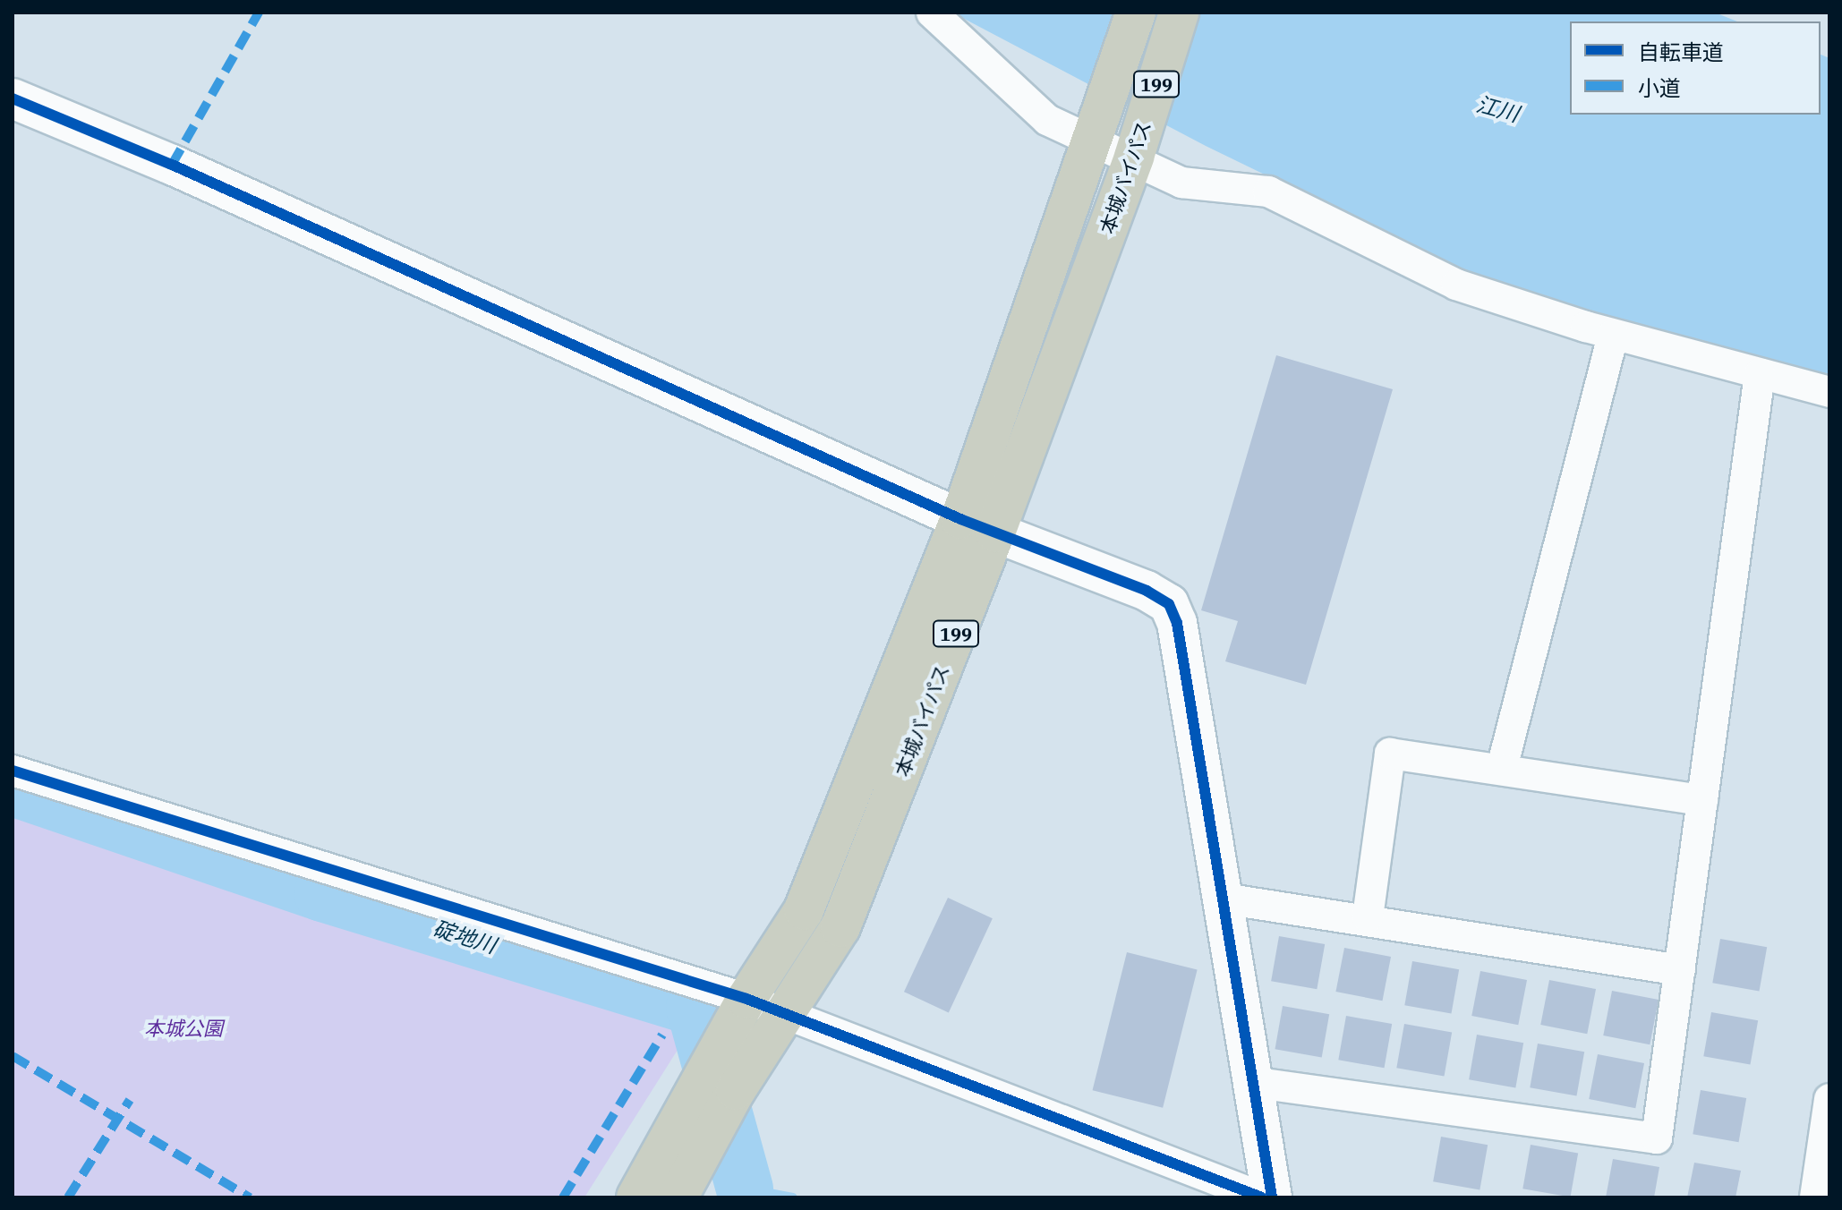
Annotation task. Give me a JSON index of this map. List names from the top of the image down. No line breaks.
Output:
{"streets":{"highway":["199","本城バイパス"]},"water":["江川","碇地川"],"parks":["本城公園"],"legend":["自転車道","小道"]}
